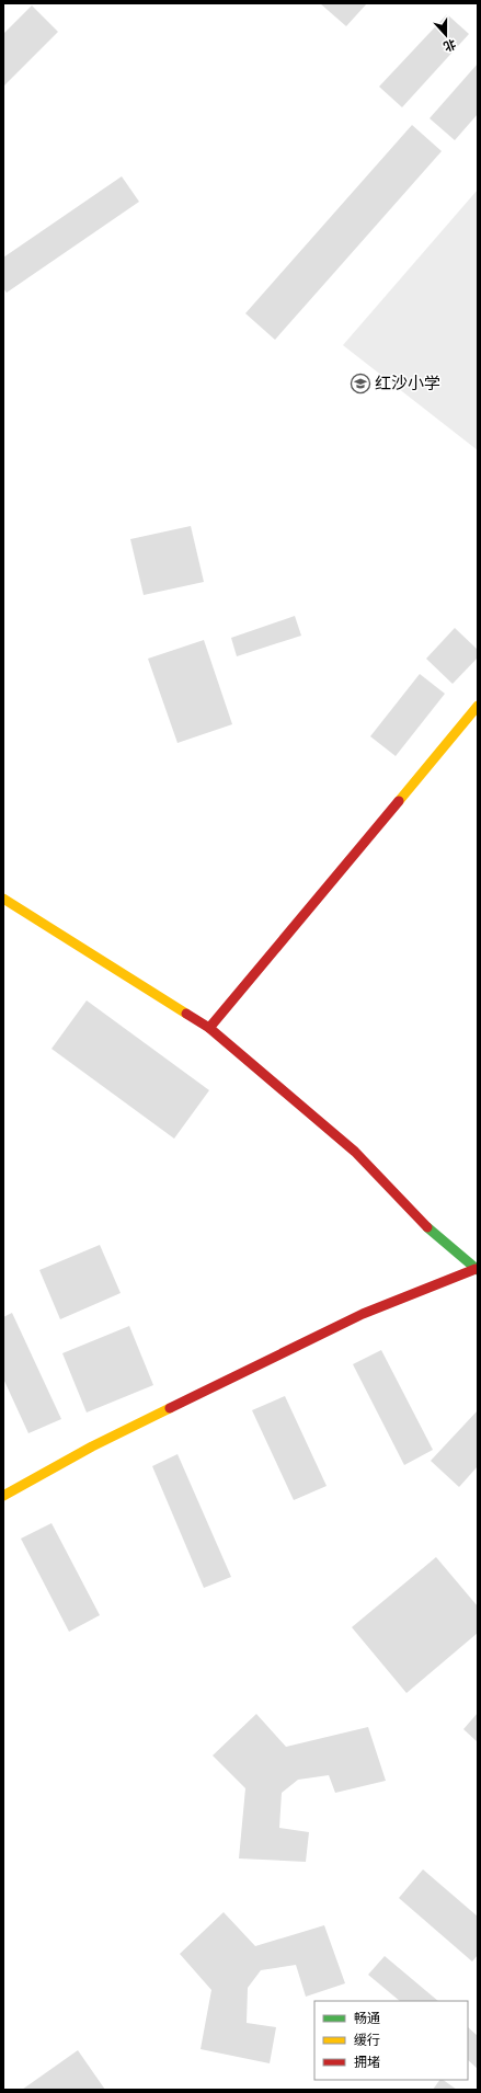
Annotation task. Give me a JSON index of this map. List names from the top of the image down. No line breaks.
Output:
{"places":{"school or university":["红沙小学"]},"legend":["畅通","缓行","拥堵"],"north":"bottom"}
